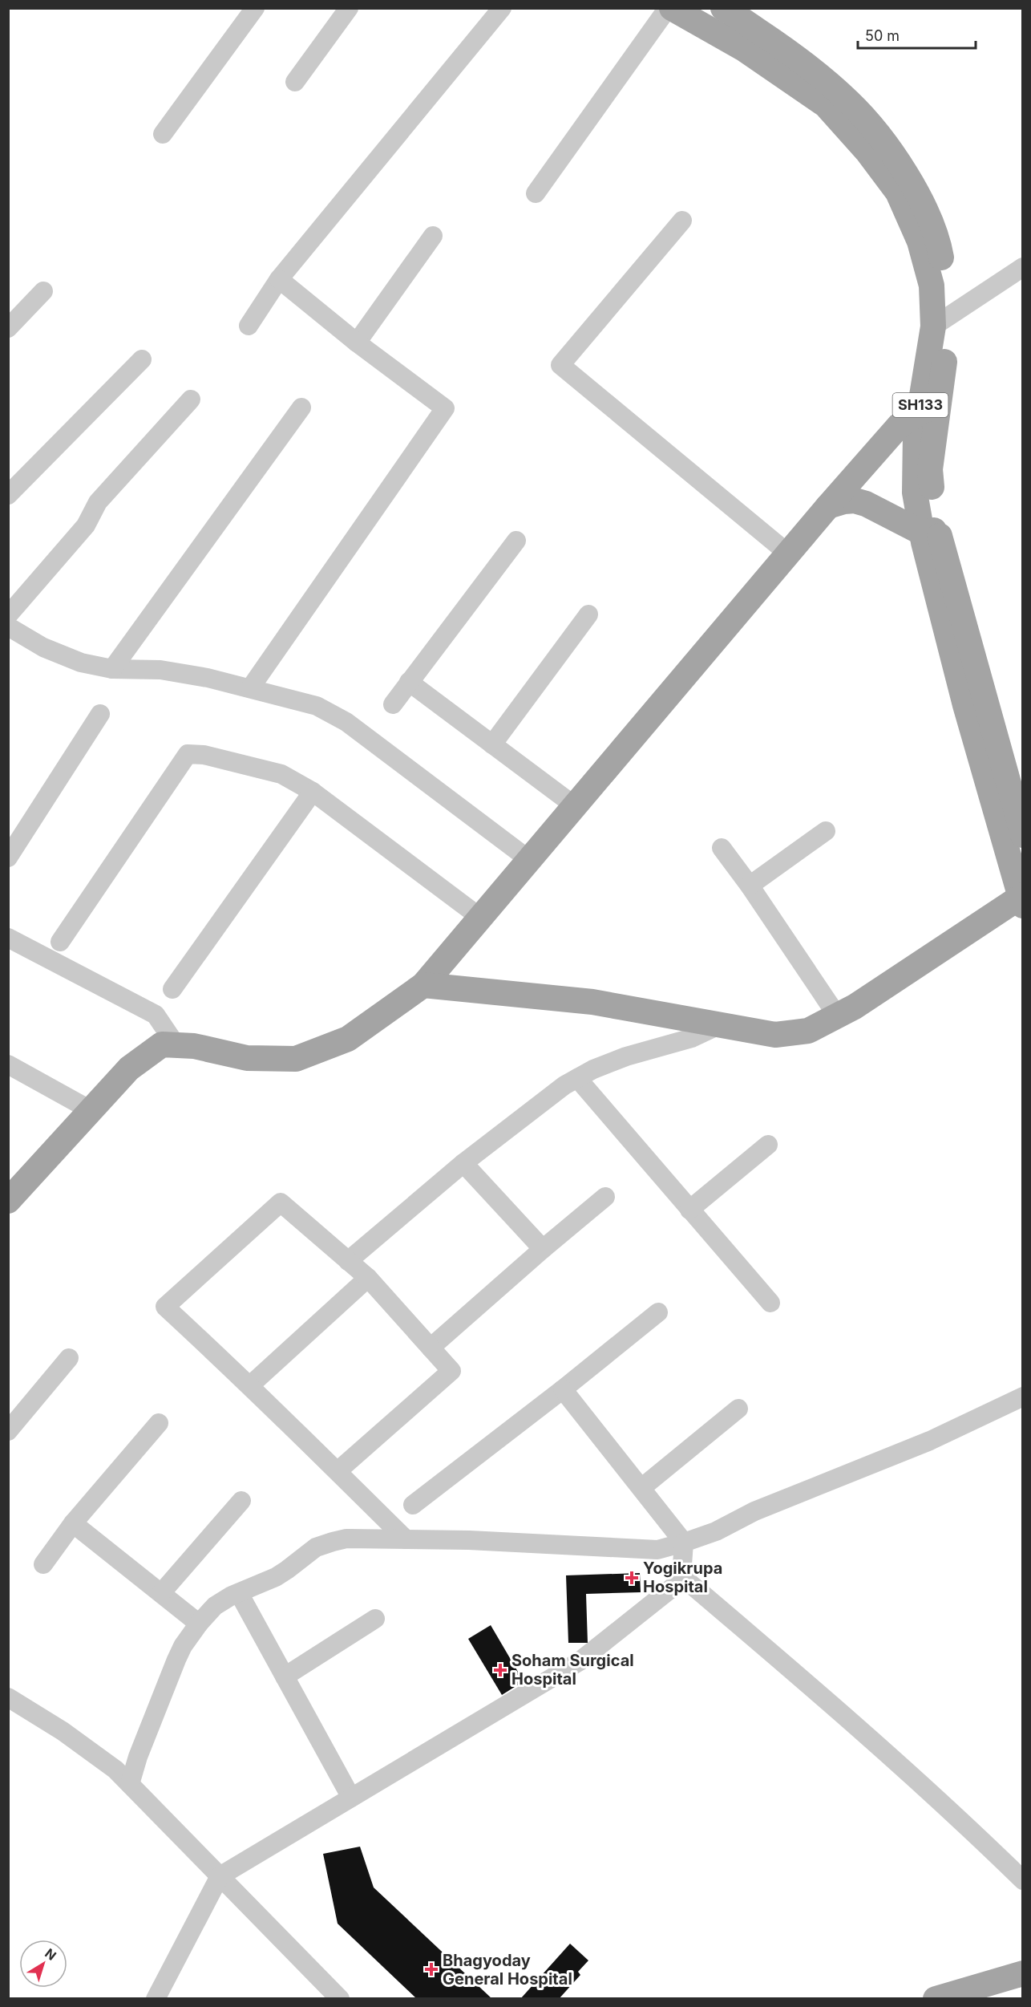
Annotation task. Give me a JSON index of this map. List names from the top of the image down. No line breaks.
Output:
{"streets":{"main road":["SH133"]},"places":{"health":["Yogikrupa Hospital","Soham Surgical Hospital","Bhagyoday General Hospital"]},"scale_bar":"50 m","north":"top right"}
